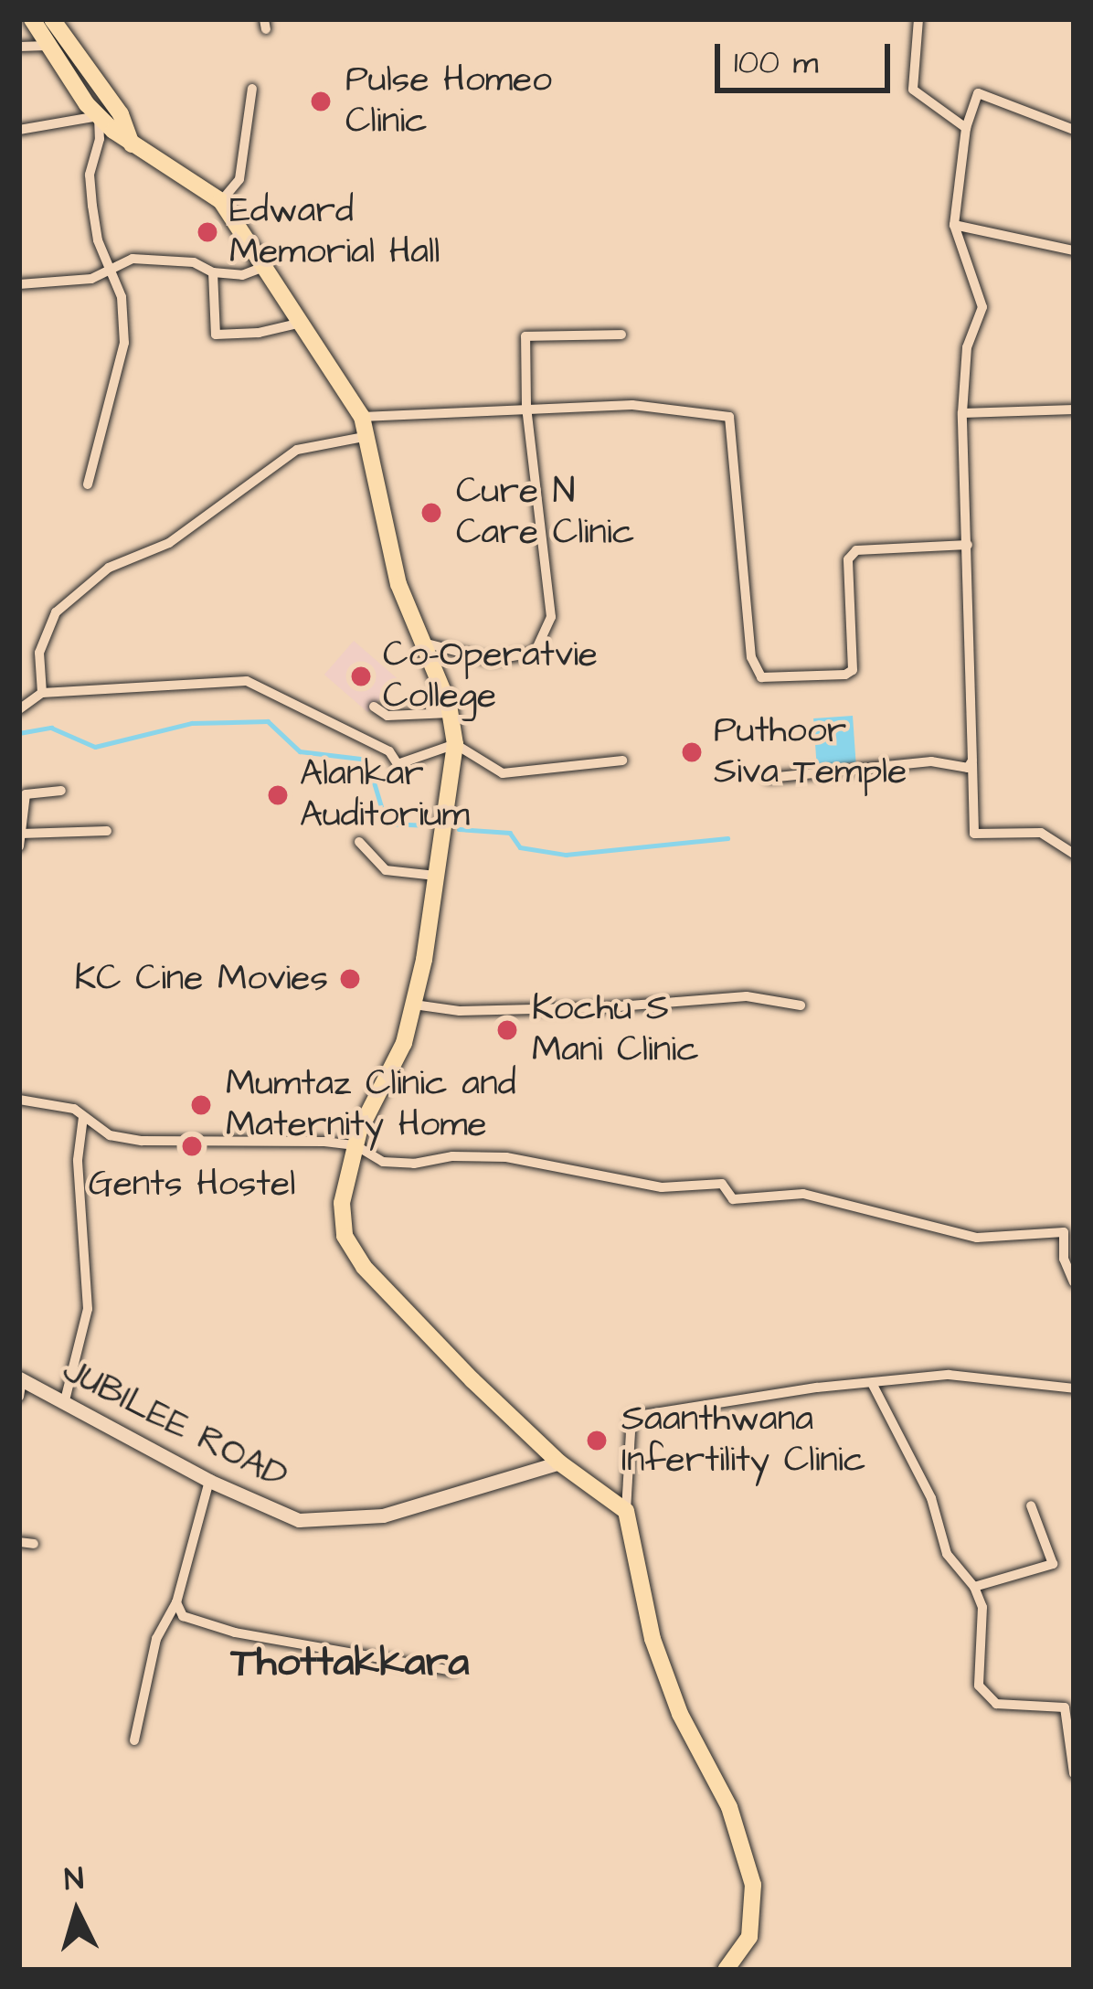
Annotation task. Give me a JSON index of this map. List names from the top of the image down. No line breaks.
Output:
{"streets":{"main road":["JUBILEE ROAD"]},"districts":["Thottakkara"],"places":["Pulse Homeo Clinic","Edward Memorial Hall","Cure N Care Clinic","Co-Operatvie College","Puthoor Siva Temple","Alankar Auditorium","KC Cine Movies","Kochu S Mani Clinic","Mumtaz Clinic and Maternity Home","Gents Hostel","Saanthwana Infertility Clinic"],"scale_bar":"100 m","north":"top"}
